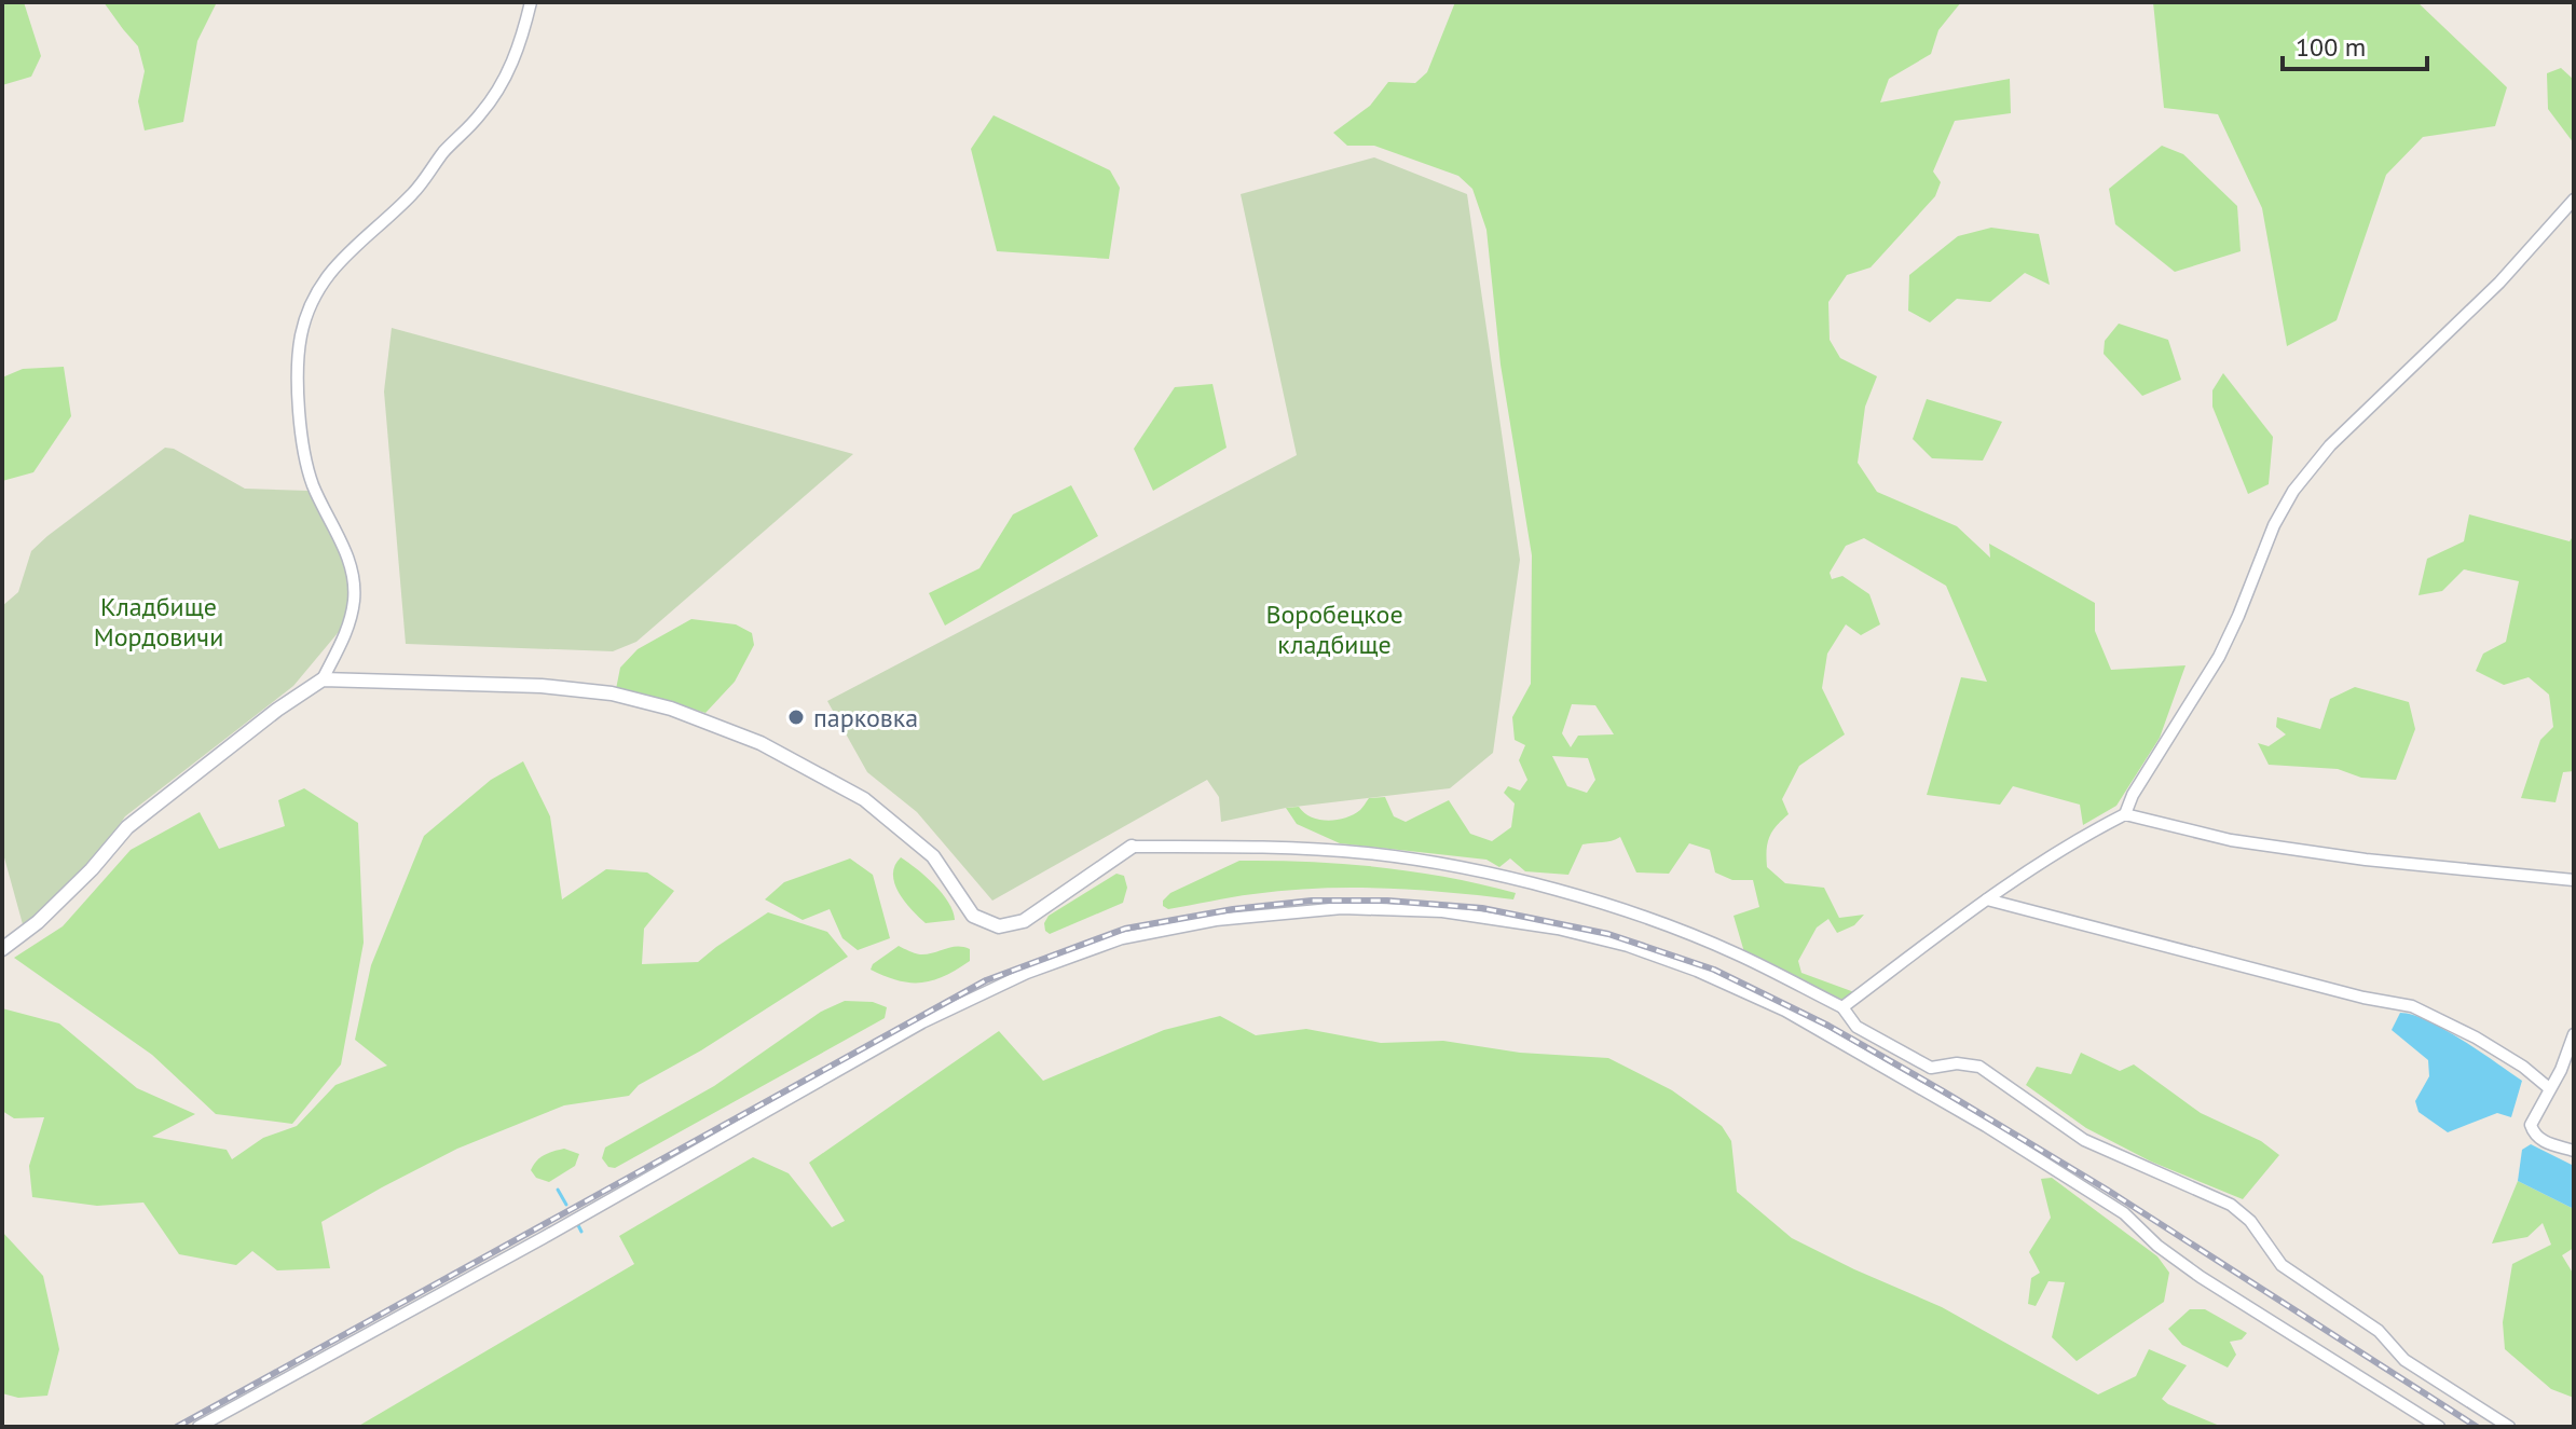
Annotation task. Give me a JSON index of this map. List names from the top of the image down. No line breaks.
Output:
{"parks":["Кладбище Мордовичи","Воробецкое кладбище"],"places":["парковка"],"scale_bar":"100 m"}
